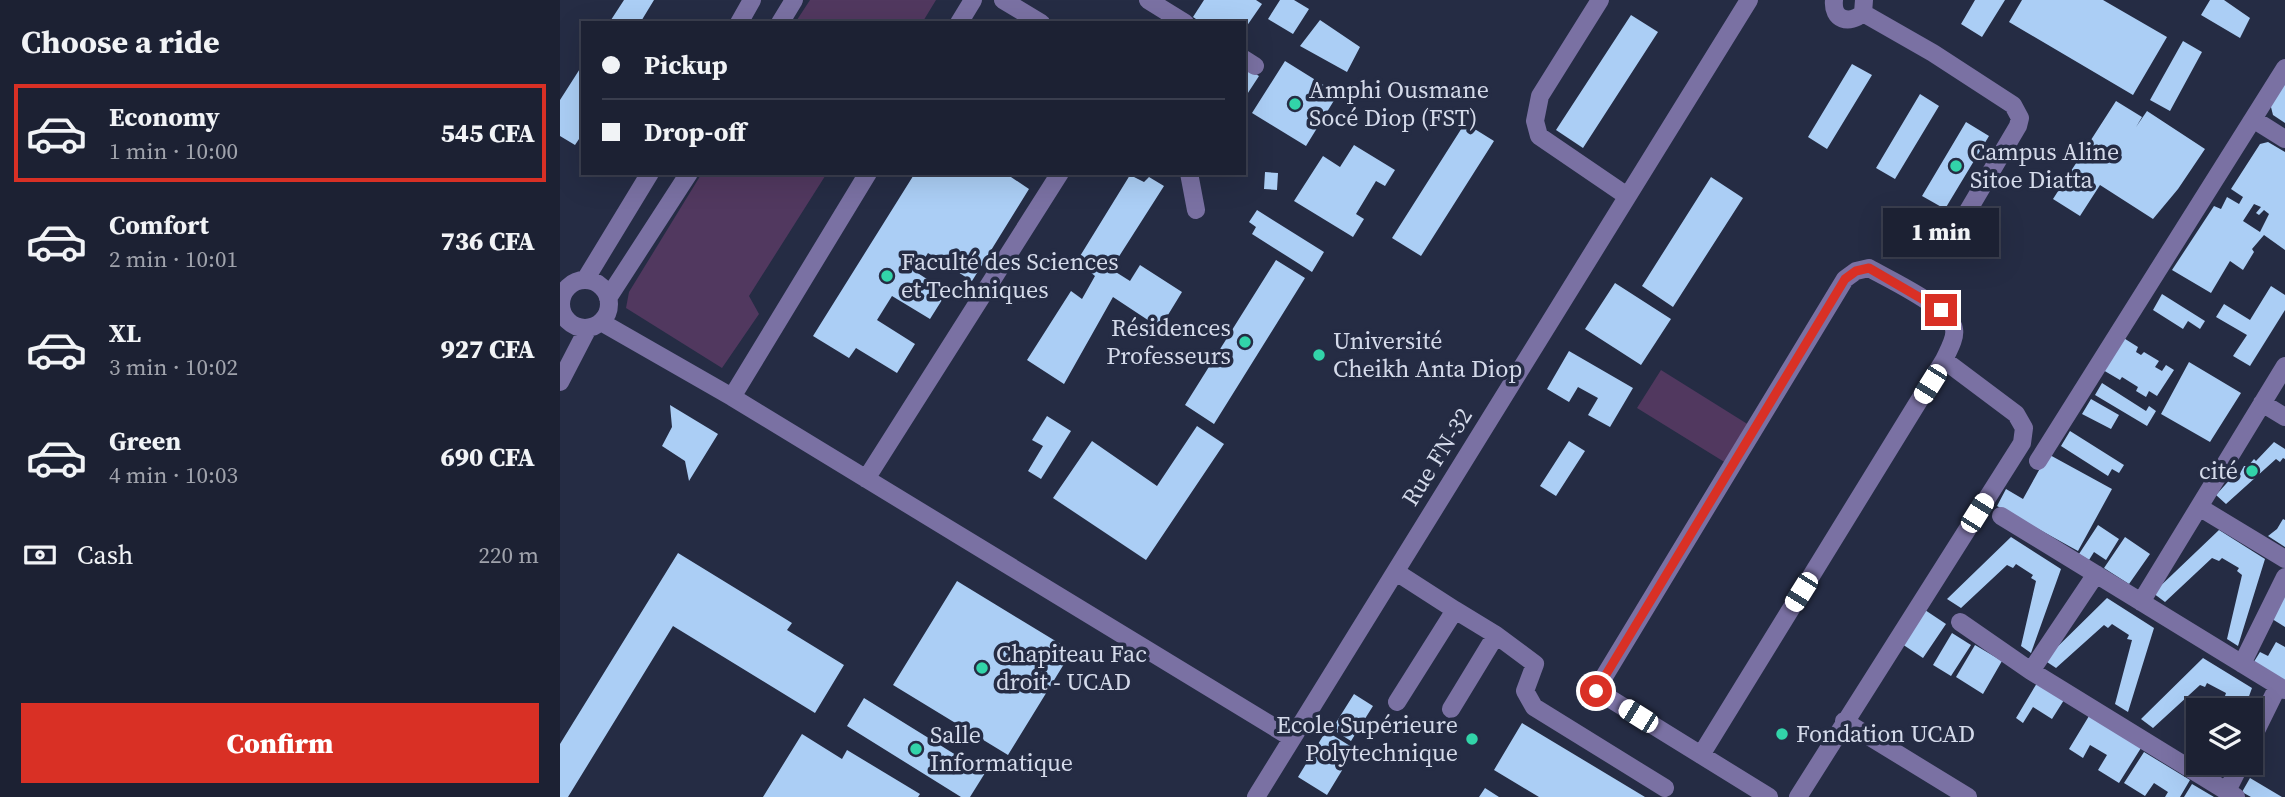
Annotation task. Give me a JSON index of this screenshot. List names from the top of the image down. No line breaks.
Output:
{"streets":{"street":["Rue FN-32"]},"places":["Amphi Ousmane Socé Diop (FST)","Campus Aline Sitoe Diatta","Faculté des Sciences et Techniques","Résidences Professeurs","Université Cheikh Anta Diop","cité","Chapiteau Fac droit - UCAD","Fondation UCAD","Ecole Supérieure Polytechnique","Salle Informatique"],"page":{"heading":"Choose a ride","banner":["Pickup","Drop-off"],"list":[{"name":"Economy","note":"1 min · 10:00","value":"545 CFA"},{"name":"Comfort","note":"2 min · 10:01","value":"736 CFA"},{"name":"XL","note":"3 min · 10:02","value":"927 CFA"},{"name":"Green","note":"4 min · 10:03","value":"690 CFA"}],"bubble":"1 min","pay":["Cash","220 m"],"buttons":"Confirm"}}
